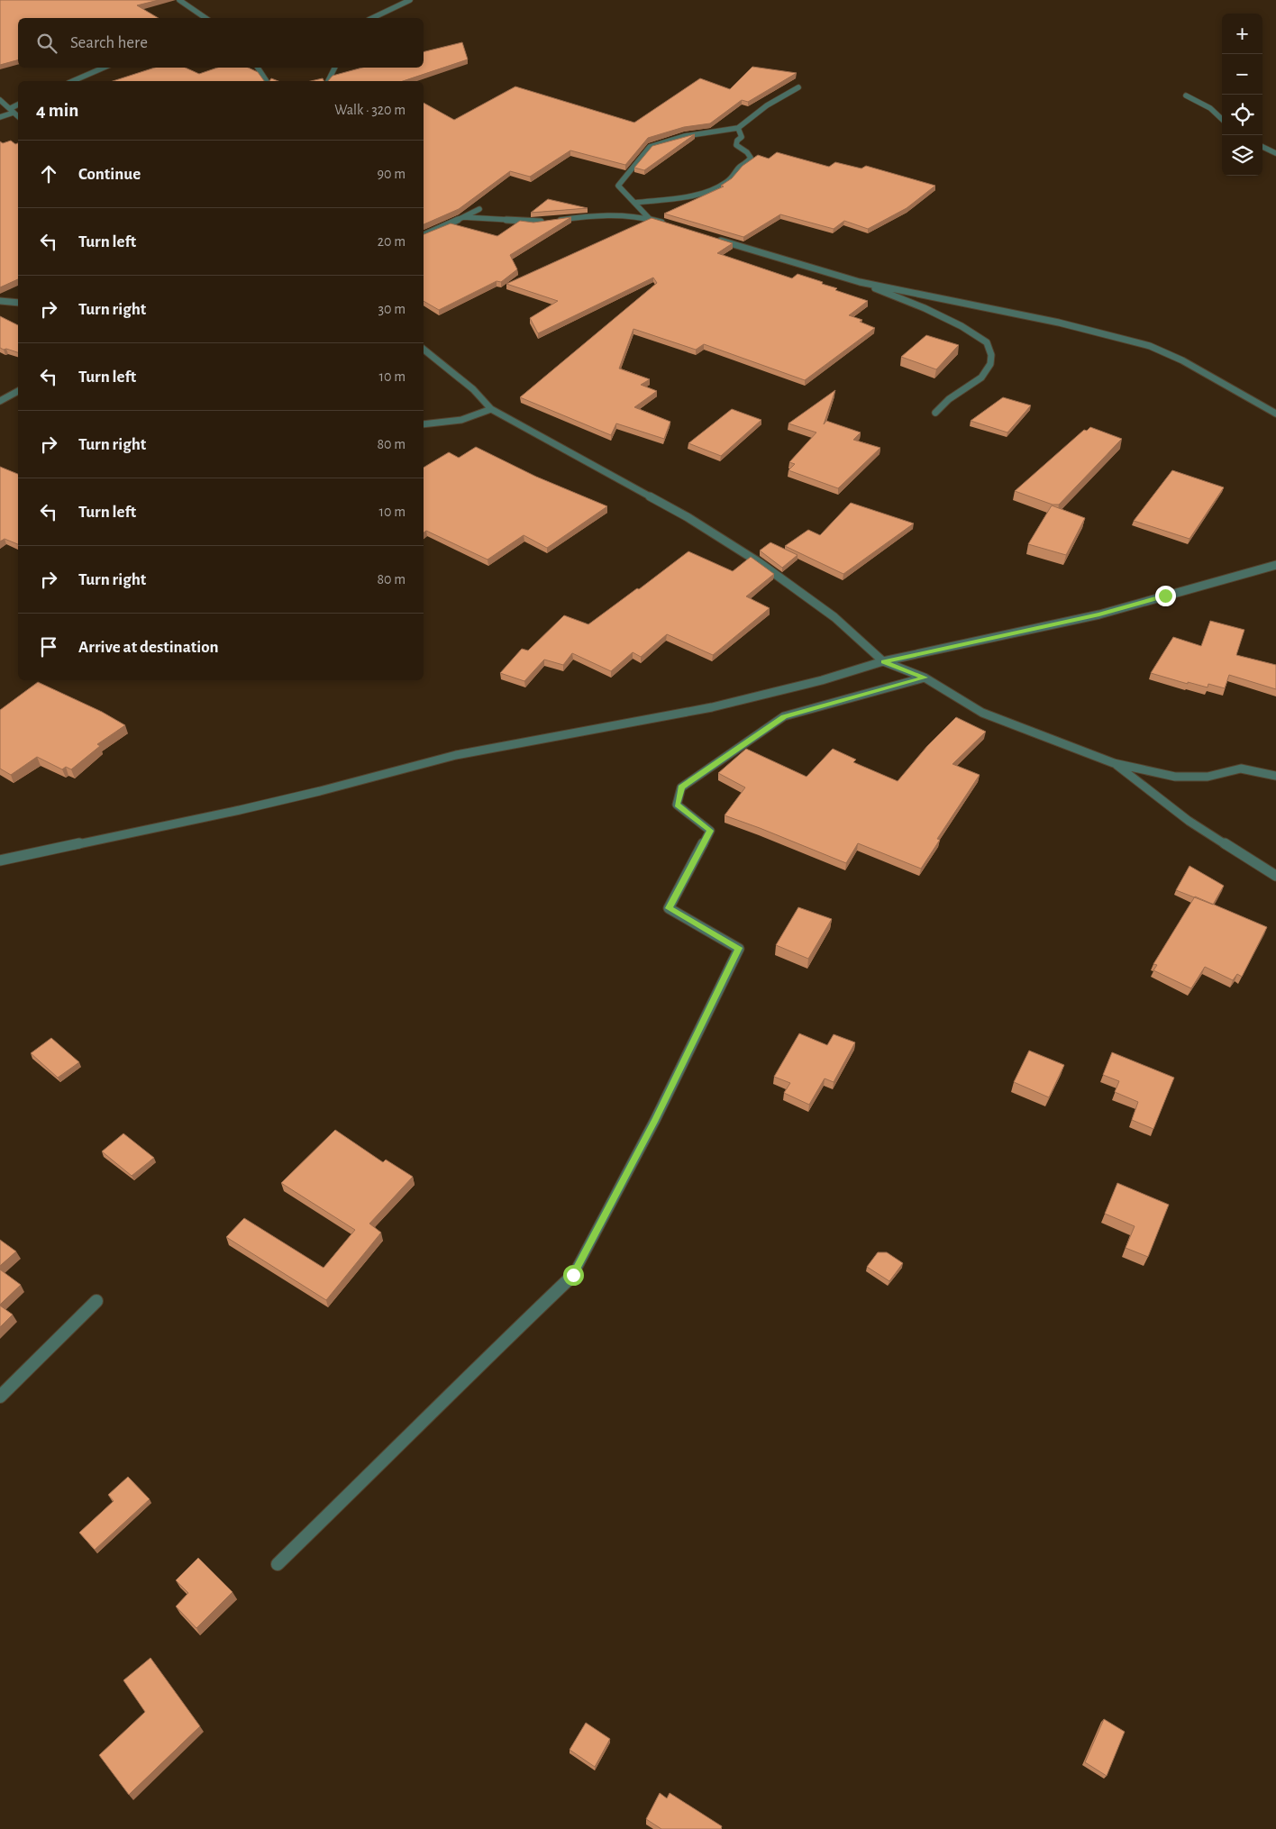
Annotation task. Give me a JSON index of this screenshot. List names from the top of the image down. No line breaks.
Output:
{"page":{"map_buttons":["+","−"],"search":"Search here","heading":["4 min","Walk · 320 m"],"list":[["Continue","90 m"],["Turn left","20 m"],["Turn right","30 m"],["Turn left","10 m"],["Turn right","80 m"],["Turn left","10 m"],["Turn right","80 m"],"Arrive at destination"]}}
